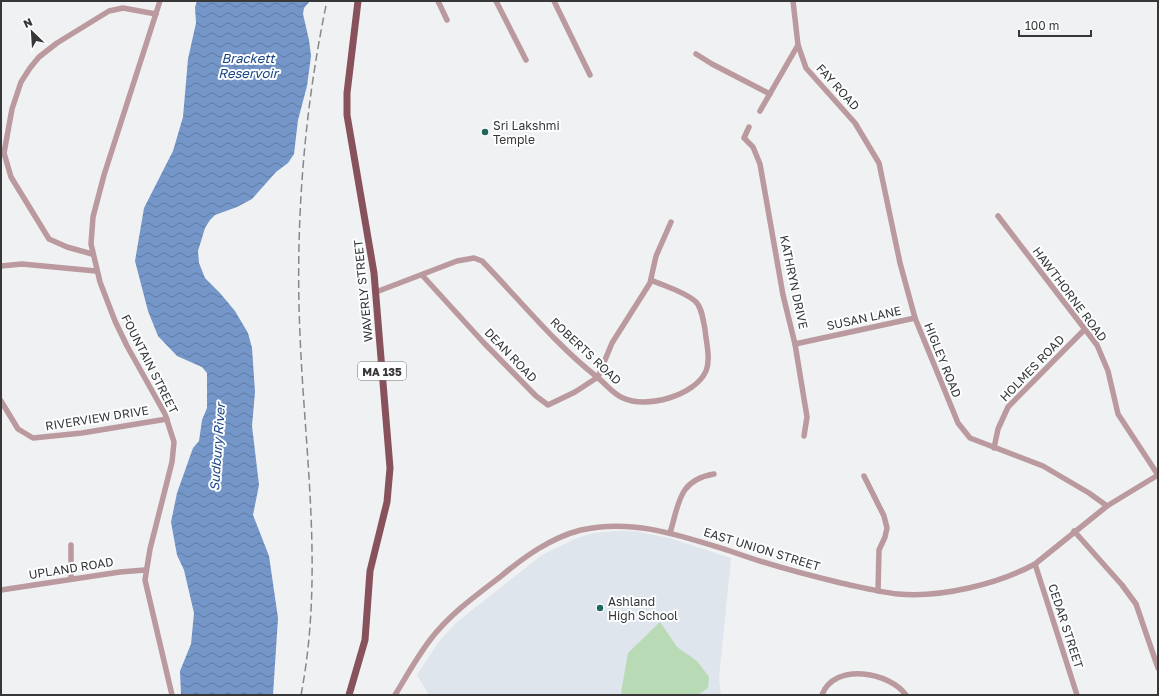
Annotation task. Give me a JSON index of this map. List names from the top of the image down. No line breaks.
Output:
{"streets":{"main road":["WAVERLY STREET","MA 135"],"street":["FAY ROAD","KATHRYN DRIVE","HAWTHORNE ROAD","SUSAN LANE","ROBERTS ROAD","DEAN ROAD","HIGLEY ROAD","FOUNTAIN STREET","HOLMES ROAD","RIVERVIEW DRIVE","EAST UNION STREET","UPLAND ROAD","CEDAR STREET"]},"crossings":[["FAY ROAD","HIGLEY ROAD"],["KATHRYN DRIVE","SUSAN LANE"],["WAVERLY STREET","ROBERTS ROAD"],["HAWTHORNE ROAD","HOLMES ROAD"],["HAWTHORNE ROAD","EAST UNION STREET"],["SUSAN LANE","HIGLEY ROAD"],["ROBERTS ROAD","DEAN ROAD"],["HIGLEY ROAD","HOLMES ROAD"],["HIGLEY ROAD","EAST UNION STREET"],["FOUNTAIN STREET","RIVERVIEW DRIVE"],["FOUNTAIN STREET","UPLAND ROAD"],["EAST UNION STREET","CEDAR STREET"]],"water":["Brackett Reservoir","Sudbury River"],"places":["Sri Lakshmi Temple","Ashland High School"],"scale_bar":"100 m","north":"top left"}
